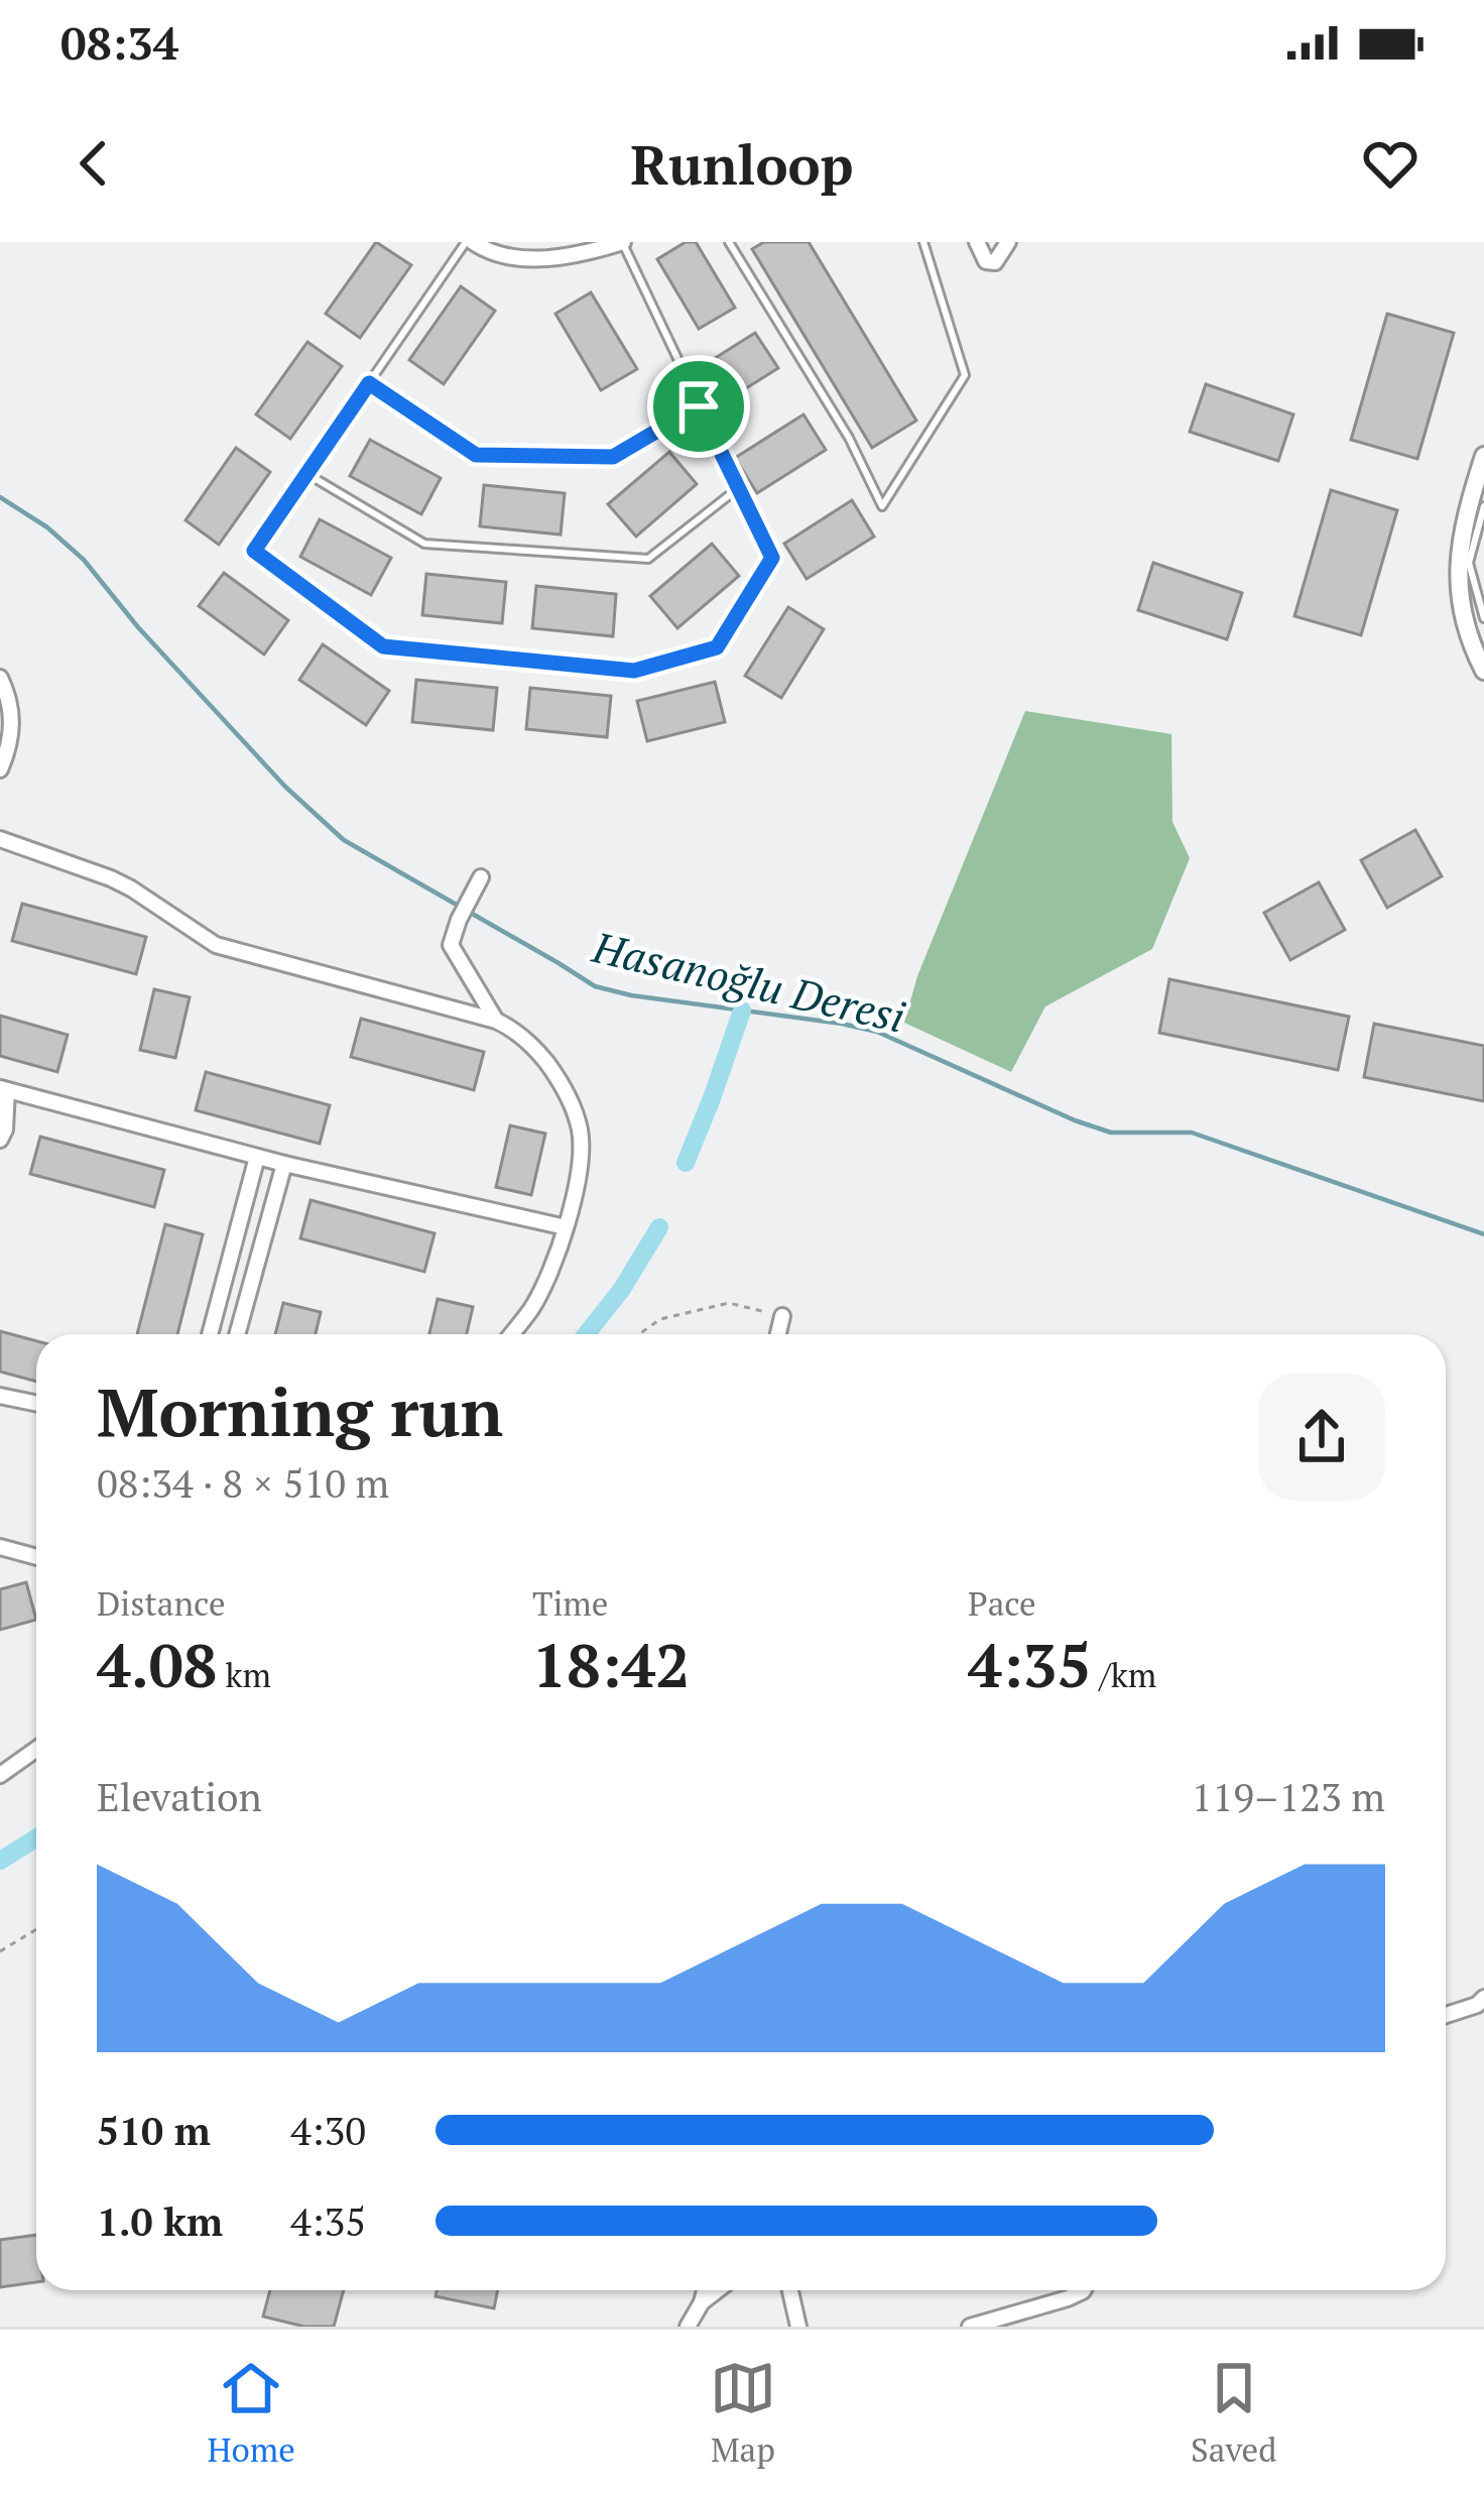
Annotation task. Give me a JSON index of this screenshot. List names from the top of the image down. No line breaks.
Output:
{"water":["Hasanoğlu Deresi"],"page":{"status":"08:34","header":"Runloop","heading":["Morning run","08:34 · 8 × 510 m"],"stats":[["Distance","4.08 km"],["Time","18:42"],["Pace","4:35 /km"]],"chart":["Elevation","119–123 m"],"list":[{"name":"510 m","note":"4:30"},{"name":"1.0 km","note":"4:35"}],"tabs":["Home","Map","Saved"]}}
